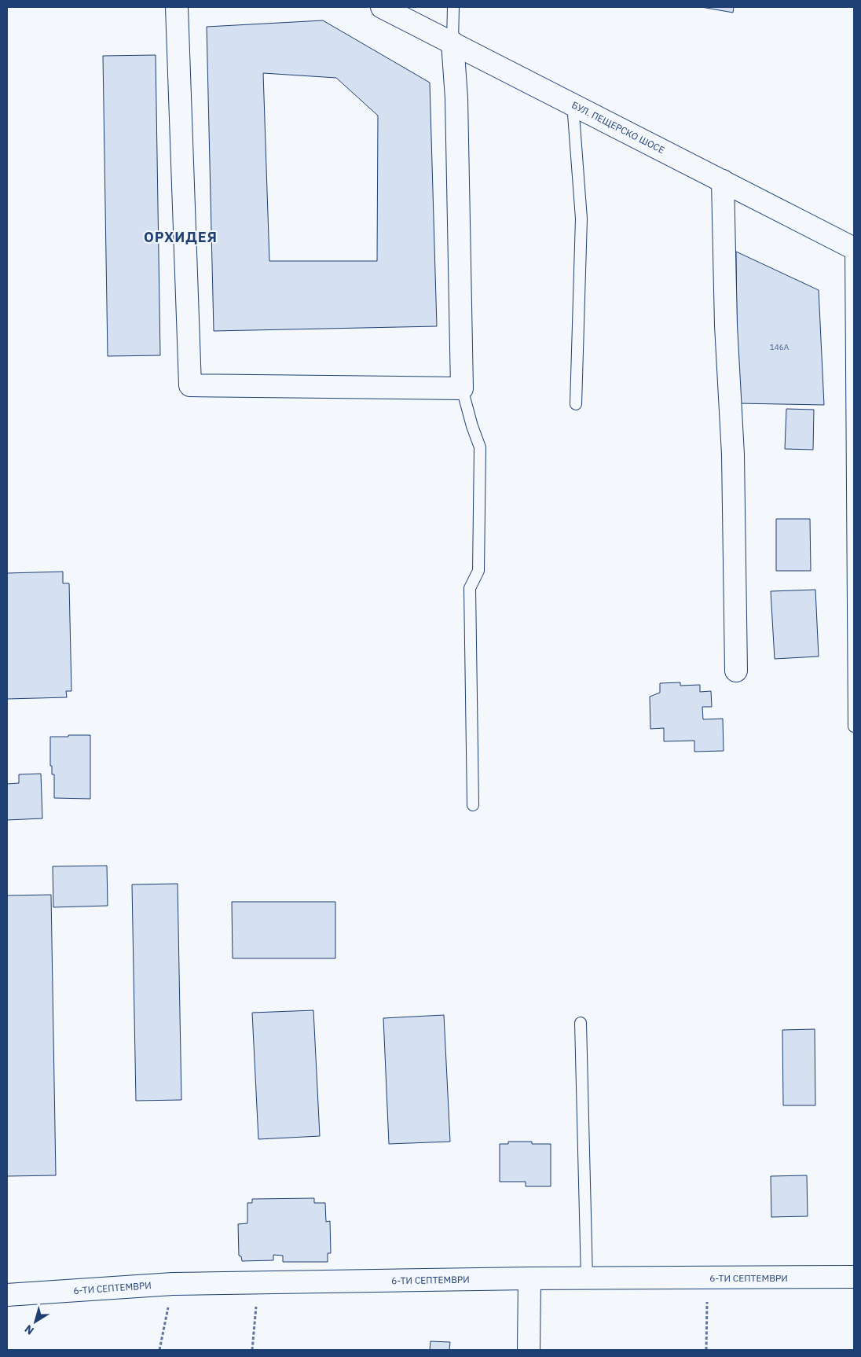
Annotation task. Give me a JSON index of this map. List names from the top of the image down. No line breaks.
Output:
{"streets":{"street":["БУЛ. ПЕЩЕРСКО ШОСЕ","6-ТИ СЕПТЕМВРИ"]},"districts":["ОРХИДЕЯ"],"house_numbers":["146A"],"north":"bottom left"}
